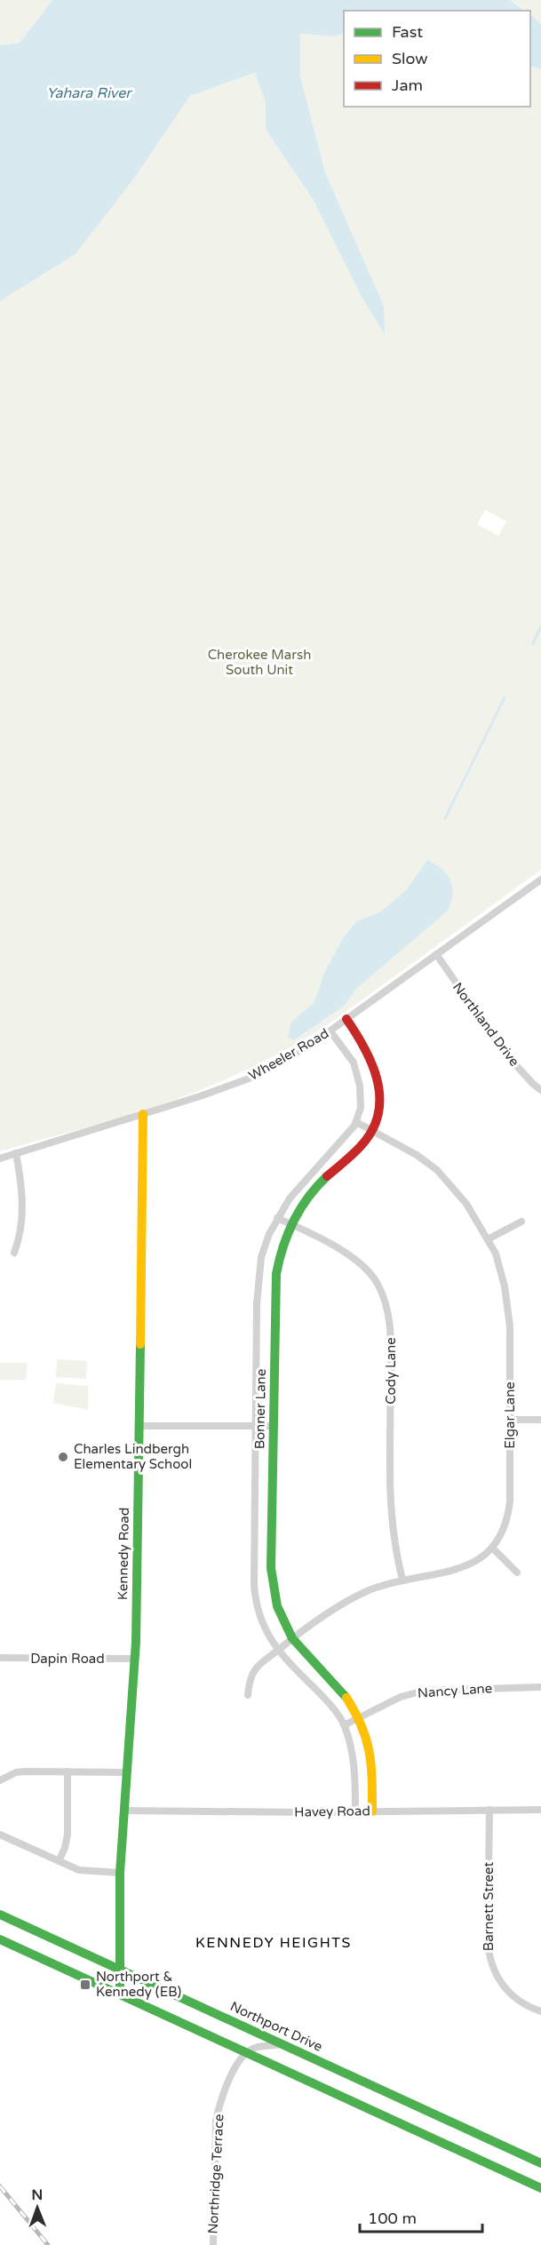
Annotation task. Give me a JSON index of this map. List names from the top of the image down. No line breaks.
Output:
{"streets":{"street":["Northland Drive","Wheeler Road","Cody Lane","Bonner Lane","Elgar Lane","Kennedy Road","Dapin Road","Nancy Lane","Havey Road","Barnett Street","Northport Drive","Northridge Terrace"]},"crossings":[["Northland Drive","Wheeler Road"],["Wheeler Road","Bonner Lane"],["Wheeler Road","Kennedy Road"],["Cody Lane","Bonner Lane"],["Cody Lane","Elgar Lane"],["Bonner Lane","Elgar Lane"],["Bonner Lane","Nancy Lane"],["Bonner Lane","Havey Road"],["Kennedy Road","Dapin Road"],["Kennedy Road","Havey Road"],["Kennedy Road","Northport Drive"],["Havey Road","Barnett Street"]],"districts":["KENNEDY HEIGHTS"],"water":["Yahara River"],"parks":["Cherokee Marsh South Unit"],"places":{"other":["Charles Lindbergh Elementary School"],"transit":["Northport & Kennedy (EB)"]},"legend":["Fast","Slow","Jam"],"scale_bar":"100 m","north":"top"}
